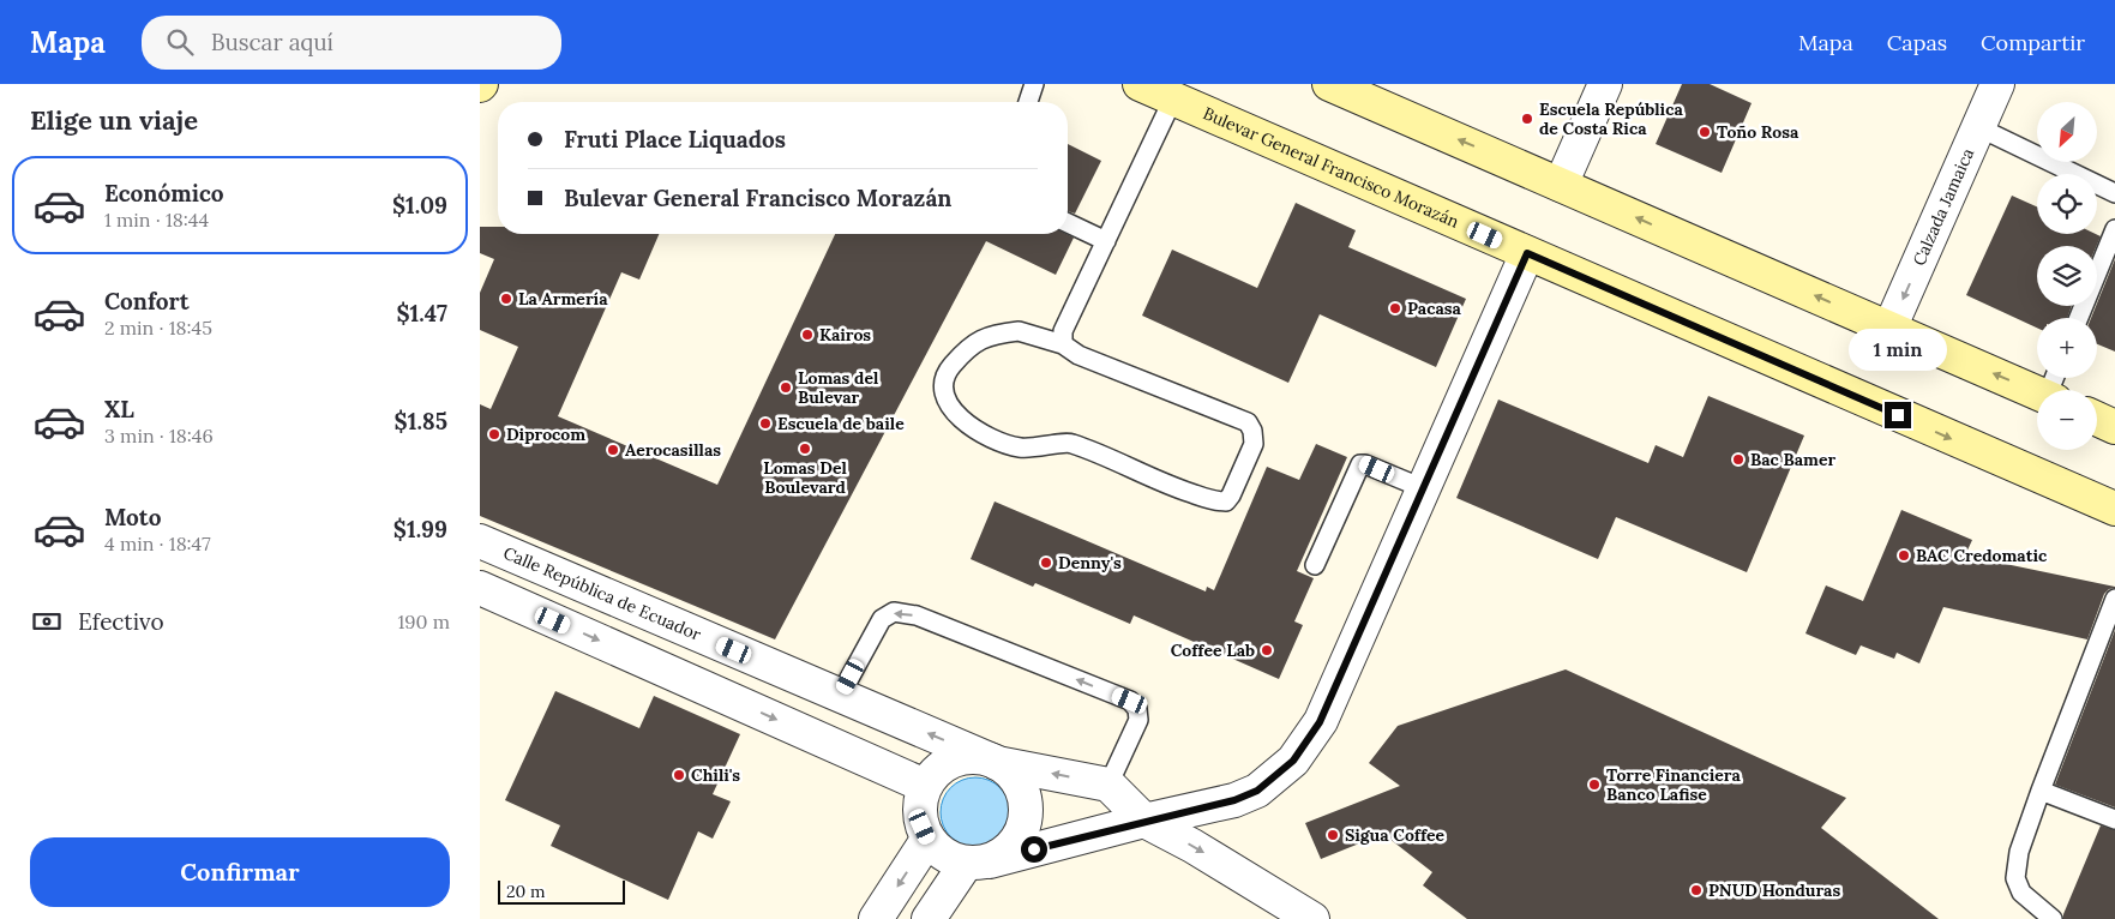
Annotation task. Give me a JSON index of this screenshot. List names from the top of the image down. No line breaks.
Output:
{"streets":{"main road":["Bulevar General Francisco Morazán"],"street":["Calzada Jamaica","Calle República de Ecuador"]},"one_way":["Calzada Jamaica"],"places":["Escuela República de Costa Rica","Toño Rosa","La Armería","Pacasa","Kairos","Lomas del Bulevar","Escuela de baile","Diprocom","Lomas Del Boulevard","Aerocasillas","Bac Bamer","BAC Credomatic","Denny's","Coffee Lab","Chili's","Torre Financiera Banco Lafise","Sigua Coffee","PNUD Honduras"],"scale_bar":"20 m","north":"bottom left","page":{"header":"Mapa","search":"Buscar aquí","nav":["Mapa","Capas","Compartir"],"heading":"Elige un viaje","map_buttons":["+","−"],"banner":["Fruti Place Liquados","Bulevar General Francisco Morazán"],"list":[{"name":"Económico","note":"1 min · 18:44","value":"$1.09"},{"name":"Confort","note":"2 min · 18:45","value":"$1.47"},{"name":"XL","note":"3 min · 18:46","value":"$1.85"},{"name":"Moto","note":"4 min · 18:47","value":"$1.99"}],"bubble":"1 min","pay":["Efectivo","190 m"],"buttons":"Confirmar","scale":"20 m"}}
